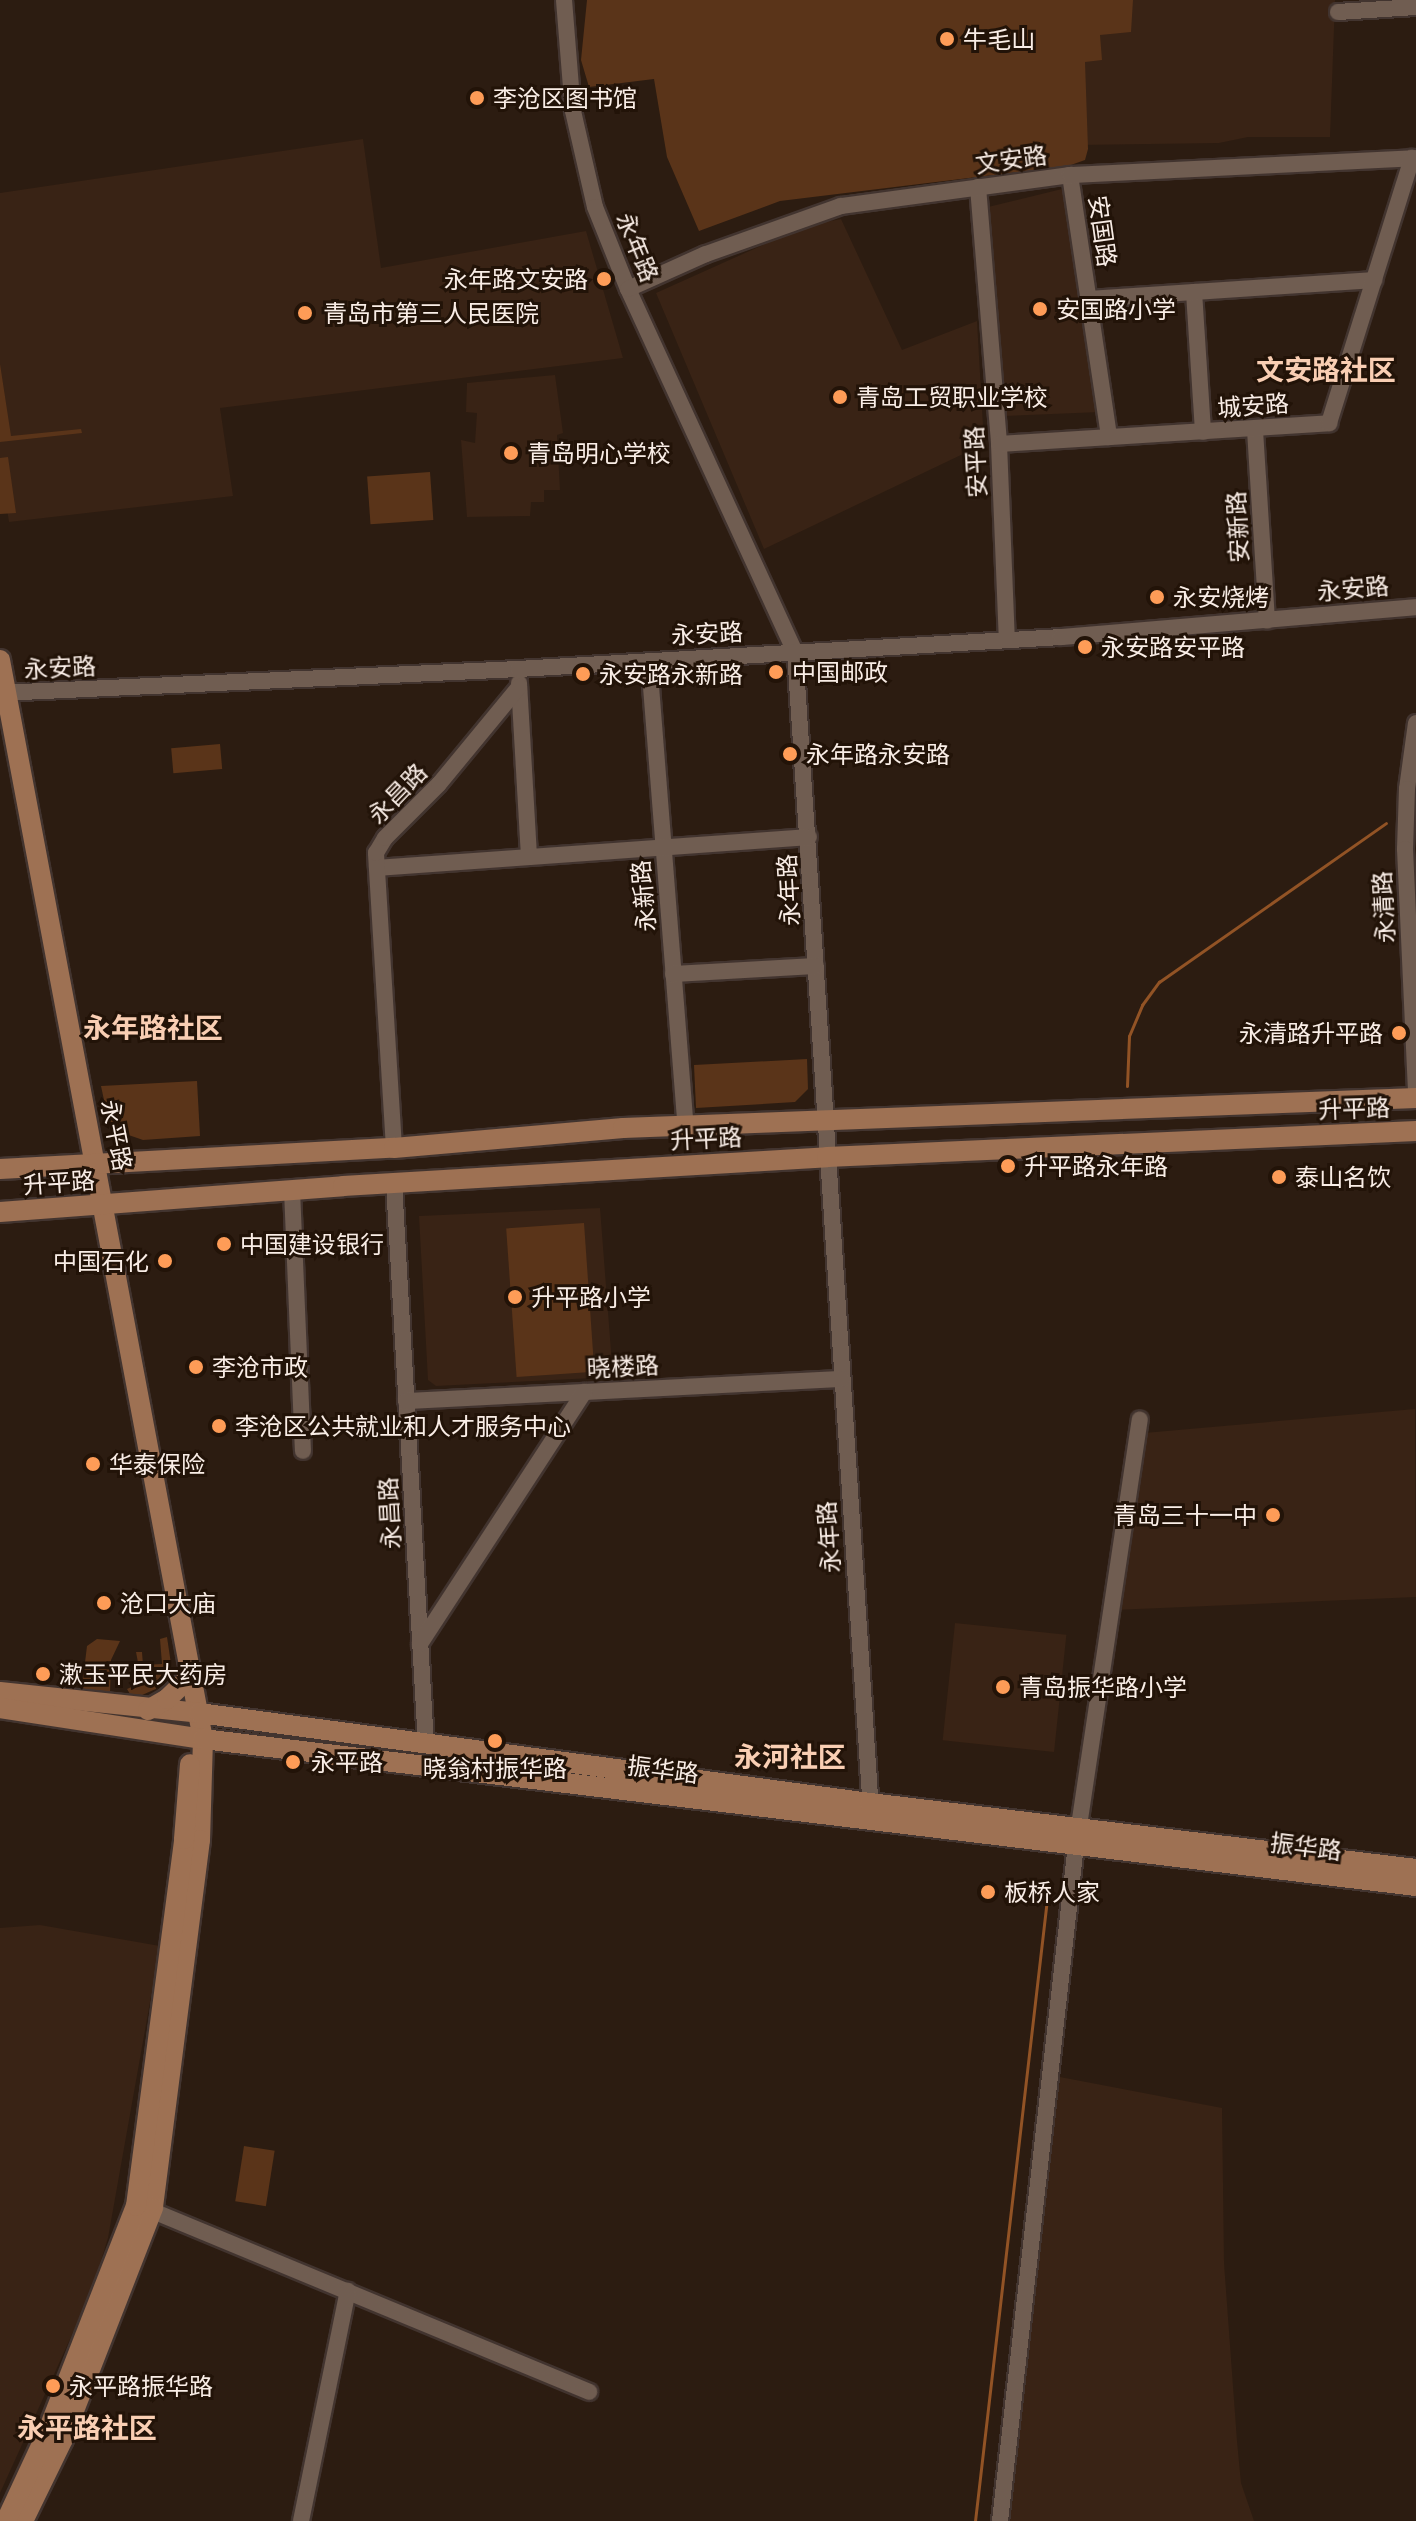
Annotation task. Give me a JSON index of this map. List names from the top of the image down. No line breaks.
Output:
{"streets":{"main road":["升平路","永平路","振华路"],"street":["文安路","安国路","永年路","城安路","安平路","安新路","永安路","永昌路","永新路","永清路","晓楼路"]},"crossings":[["文安路","安国路"],["文安路","永年路"],["文安路","城安路"],["文安路","安平路"],["安国路","城安路"],["永年路","永安路"],["永年路","升平路"],["永年路","晓楼路"],["永年路","振华路"],["城安路","安平路"],["城安路","安新路"],["安平路","永安路"],["安新路","永安路"],["永安路","永新路"],["永安路","永平路"],["永昌路","升平路"],["永昌路","晓楼路"],["永昌路","振华路"],["永新路","升平路"],["升平路","永平路"],["永平路","振华路"]],"districts":["文安路社区","永年路社区","永河社区","永平路社区"],"places":["牛毛山","李沧区图书馆","永年路文安路","安国路小学","青岛市第三人民医院","青岛工贸职业学校","青岛明心学校","永安烧烤","永安路安平路","中国邮政","永安路永新路","永年路永安路","永清路升平路","升平路永年路","泰山名饮","中国建设银行","中国石化","升平路小学","李沧市政","李沧区公共就业和人才服务中心","华泰保险","青岛三十一中","沧口大庙","漱玉平民大药房","青岛振华路小学","晓翁村振华路","永平路","板桥人家","永平路振华路"]}
